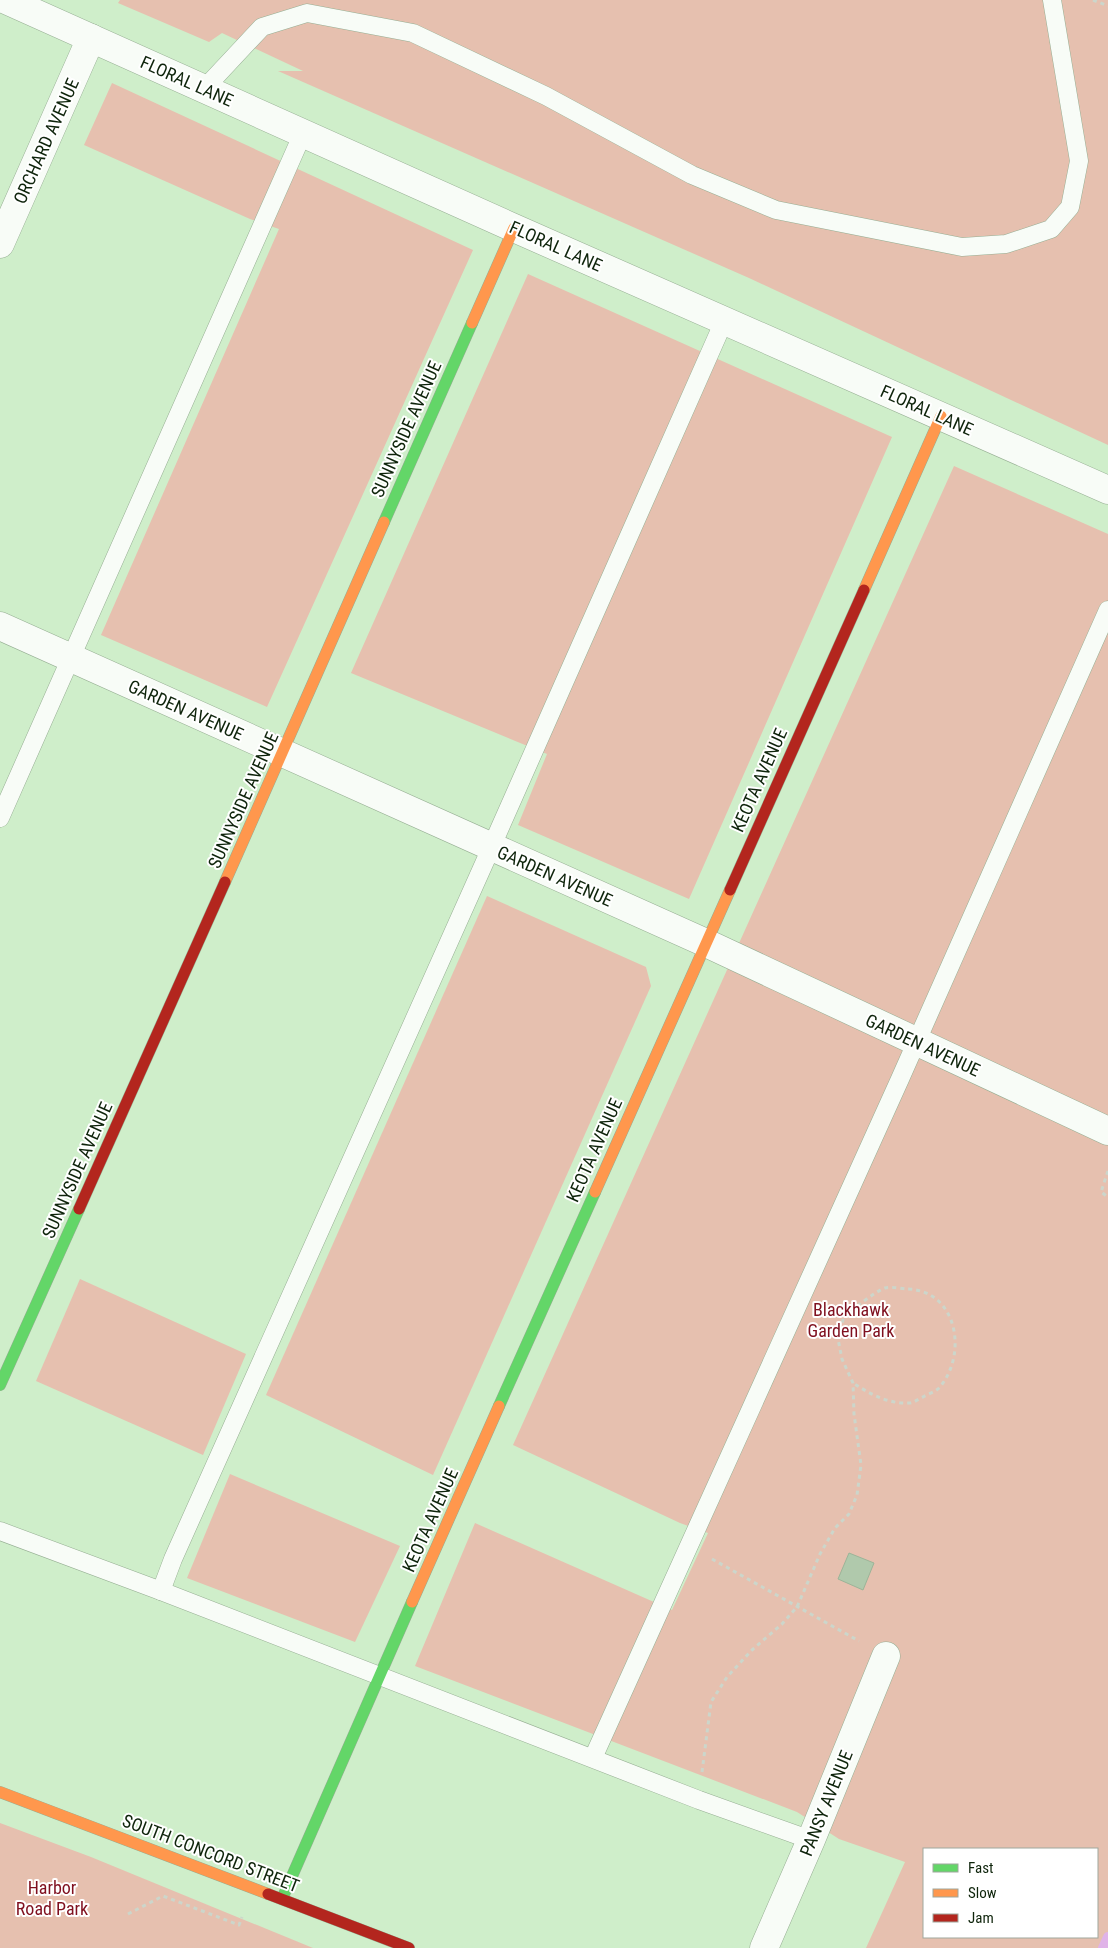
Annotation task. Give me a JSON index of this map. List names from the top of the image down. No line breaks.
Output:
{"streets":{"street":["FLORAL LANE","ORCHARD AVENUE","SUNNYSIDE AVENUE","GARDEN AVENUE","KEOTA AVENUE","PANSY AVENUE","SOUTH CONCORD STREET"]},"crossings":[["FLORAL LANE","ORCHARD AVENUE"],["FLORAL LANE","SUNNYSIDE AVENUE"],["FLORAL LANE","KEOTA AVENUE"],["SUNNYSIDE AVENUE","GARDEN AVENUE"],["GARDEN AVENUE","KEOTA AVENUE"],["KEOTA AVENUE","SOUTH CONCORD STREET"]],"parks":["Blackhawk Garden Park","Harbor Road Park"],"legend":["Fast","Slow","Jam"]}
